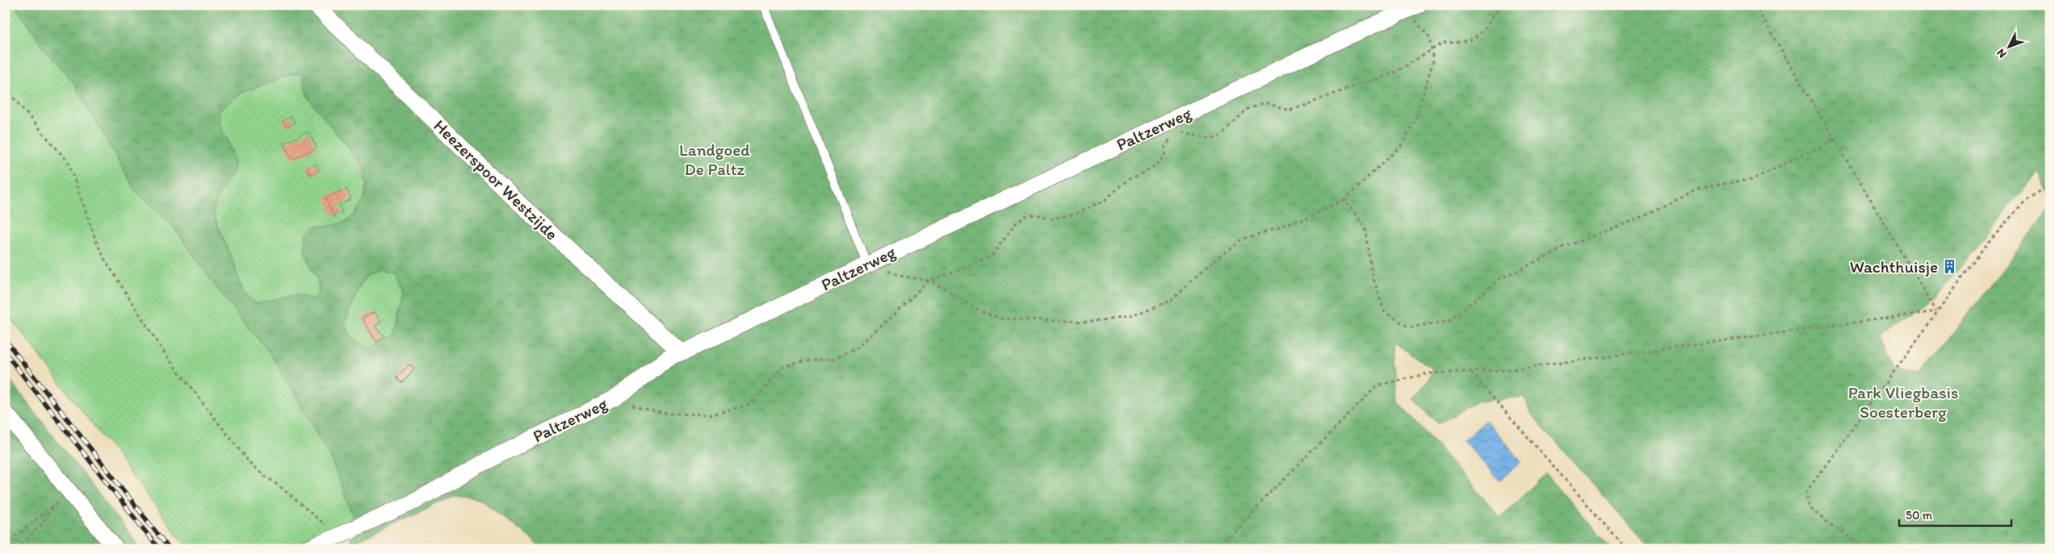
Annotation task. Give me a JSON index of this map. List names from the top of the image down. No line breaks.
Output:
{"streets":{"street":["Paltzerweg","Heezerspoor Westzijde"]},"crossings":[["Paltzerweg","Heezerspoor Westzijde"]],"parks":["Landgoed De Paltz","Park Vliegbasis Soesterberg"],"places":{"building":["Wachthuisje"]},"scale_bar":"50 m","north":"bottom left"}
